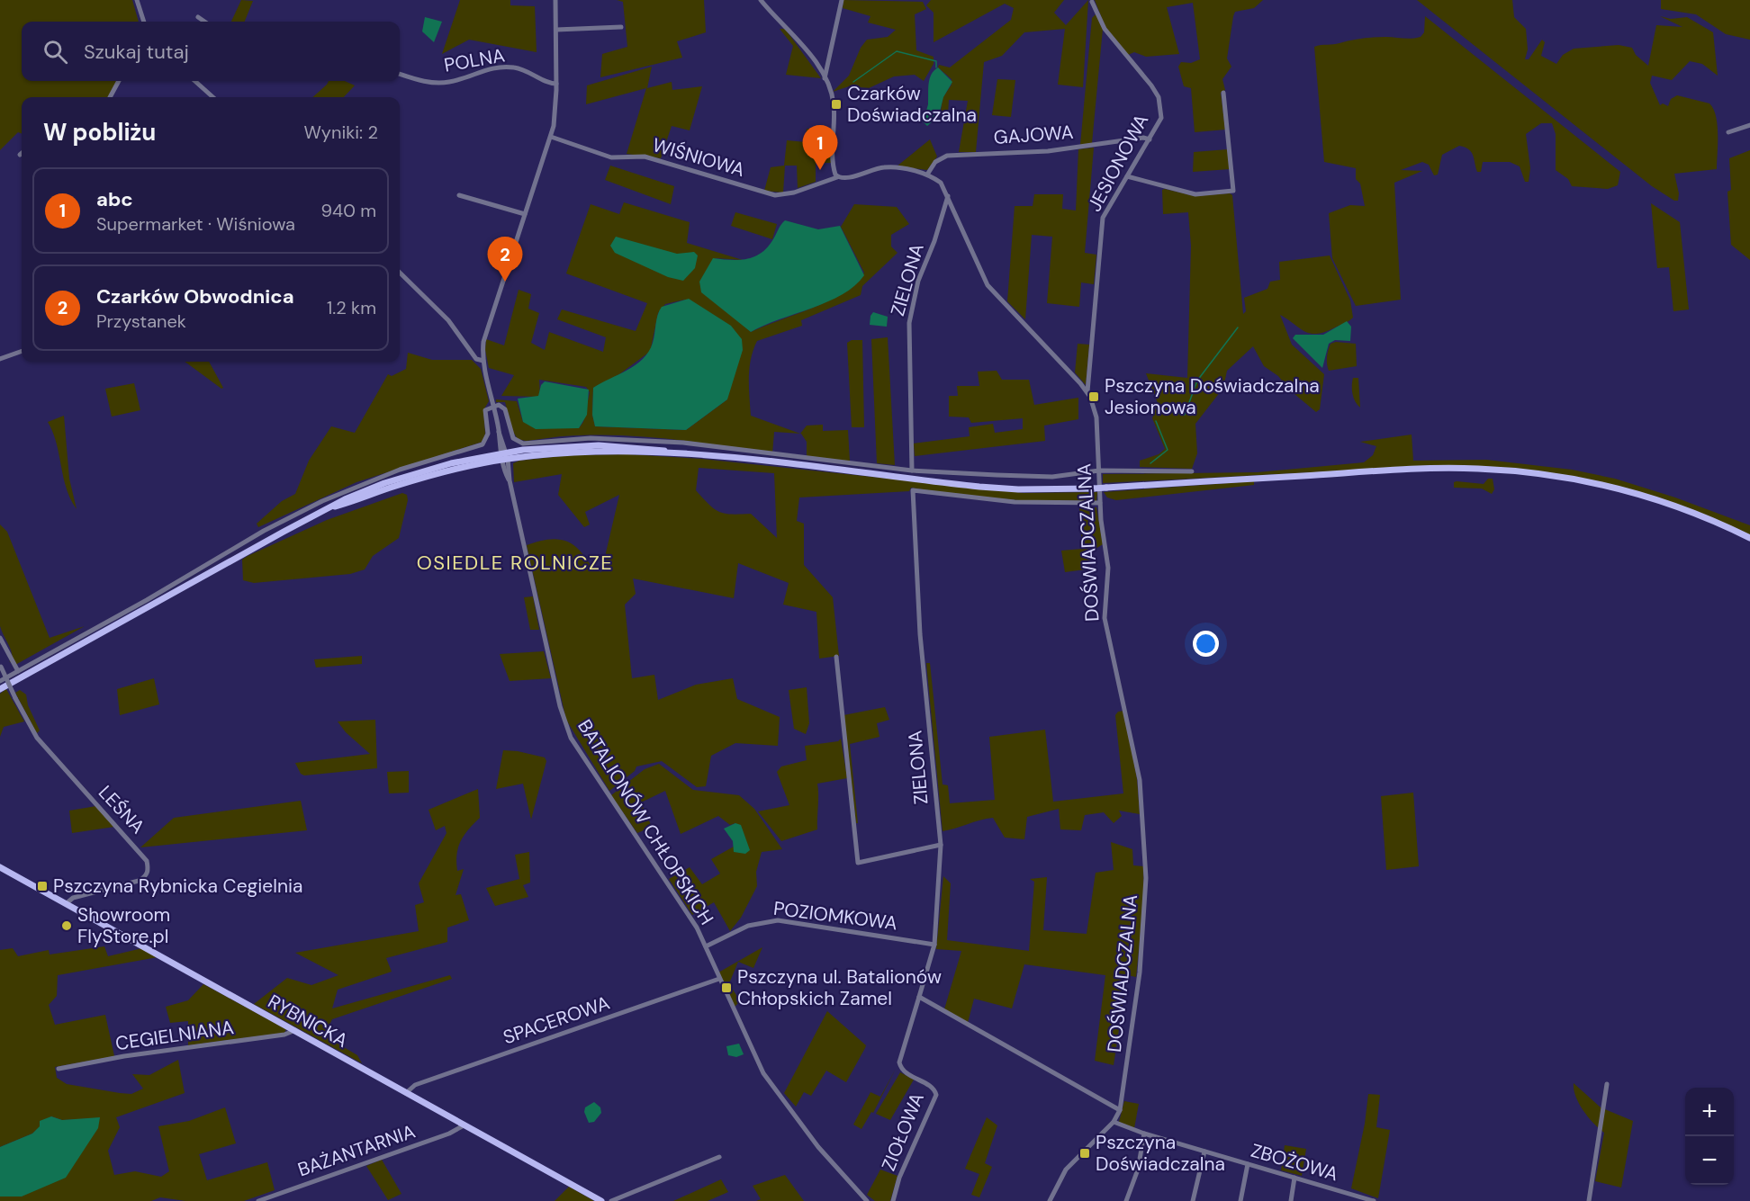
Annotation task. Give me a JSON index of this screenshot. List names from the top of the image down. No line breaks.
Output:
{"streets":{"main road":["RYBNICKA"],"street":["POLNA","GAJOWA","WIŚNIOWA","JESIONOWA","ZIELONA","DOŚWIADCZALNA","LEŚNA","BATALIONÓW CHŁOPSKICH","POZIOMKOWA","SPACEROWA","CEGIELNIANA","ZIOŁOWA","BAŻANTARNIA","ZBOŻOWA"]},"crossings":[["POLNA","BATALIONÓW CHŁOPSKICH"],["GAJOWA","JESIONOWA"],["GAJOWA","DOŚWIADCZALNA"],["WIŚNIOWA","BATALIONÓW CHŁOPSKICH"],["JESIONOWA","DOŚWIADCZALNA"],["ZIELONA","DOŚWIADCZALNA"],["ZIELONA","POZIOMKOWA"],["ZIELONA","ZIOŁOWA"],["DOŚWIADCZALNA","ZBOŻOWA"],["LEŚNA","RYBNICKA"],["BATALIONÓW CHŁOPSKICH","POZIOMKOWA"],["BATALIONÓW CHŁOPSKICH","SPACEROWA"],["SPACEROWA","RYBNICKA"],["RYBNICKA","CEGIELNIANA"],["RYBNICKA","BAŻANTARNIA"]],"districts":["OSIEDLE ROLNICZE"],"places":{"transit":["Czarków Doświadczalna","Pszczyna Doświadczalna Jesionowa","Pszczyna Rybnicka Cegielnia","Pszczyna ul. Batalionów Chłopskich Zamel","Pszczyna Doświadczalna"],"other":["Showroom FlyStore.pl"]},"page":{"search":"Szukaj tutaj","heading":["W pobliżu","Wyniki: 2"],"pins":["1","2"],"list":[{"mark":"1","name":"abc","note":"Supermarket · Wiśniowa","value":"940 m"},{"mark":"2","name":"Czarków Obwodnica","note":"Przystanek","value":"1.2 km"}],"map_buttons":["+","−"]}}
